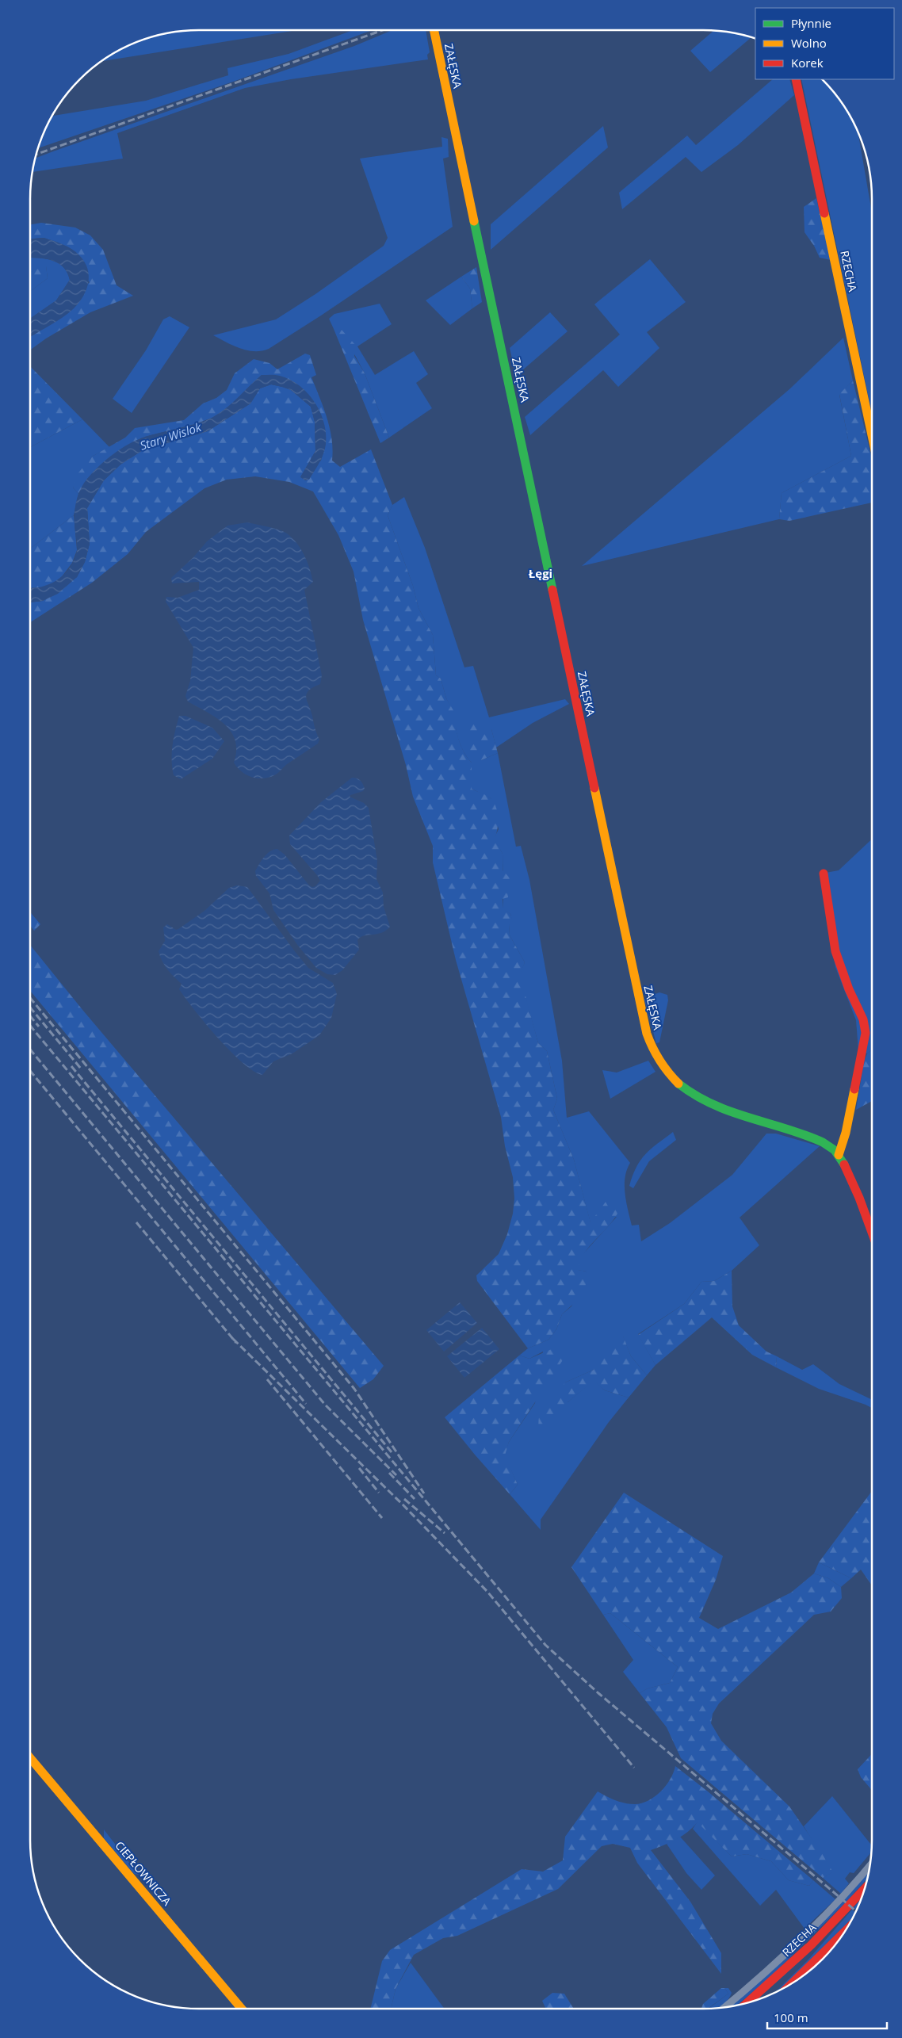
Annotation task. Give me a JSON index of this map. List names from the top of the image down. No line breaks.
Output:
{"streets":{"street":["ZAŁĘSKA","RZECHA","CIEPŁOWNICZA"]},"districts":["Łęgi"],"water":["Stary Wislok"],"legend":["Płynnie","Wolno","Korek"],"scale_bar":"100 m"}
